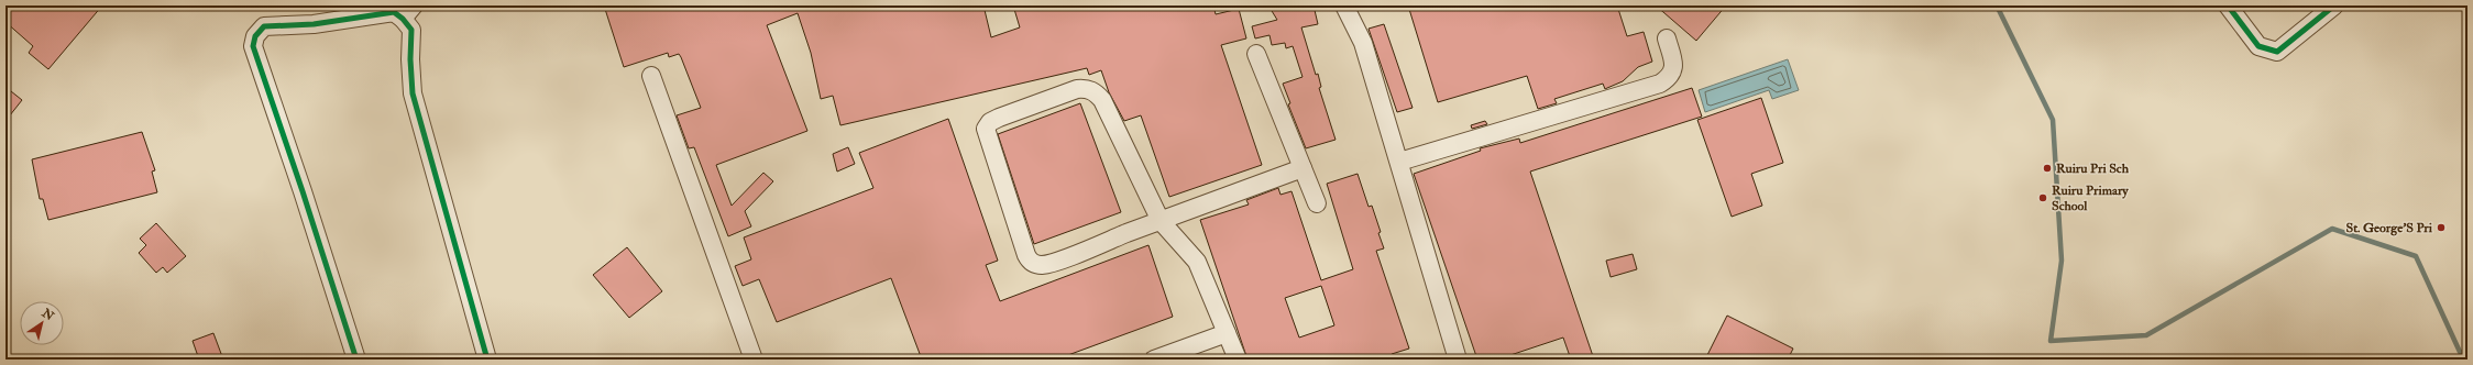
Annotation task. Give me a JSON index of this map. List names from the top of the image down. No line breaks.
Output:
{"places":["Ruiru Pri Sch","Ruiru Primary School","St. George'S Pri"],"north":"top right"}
